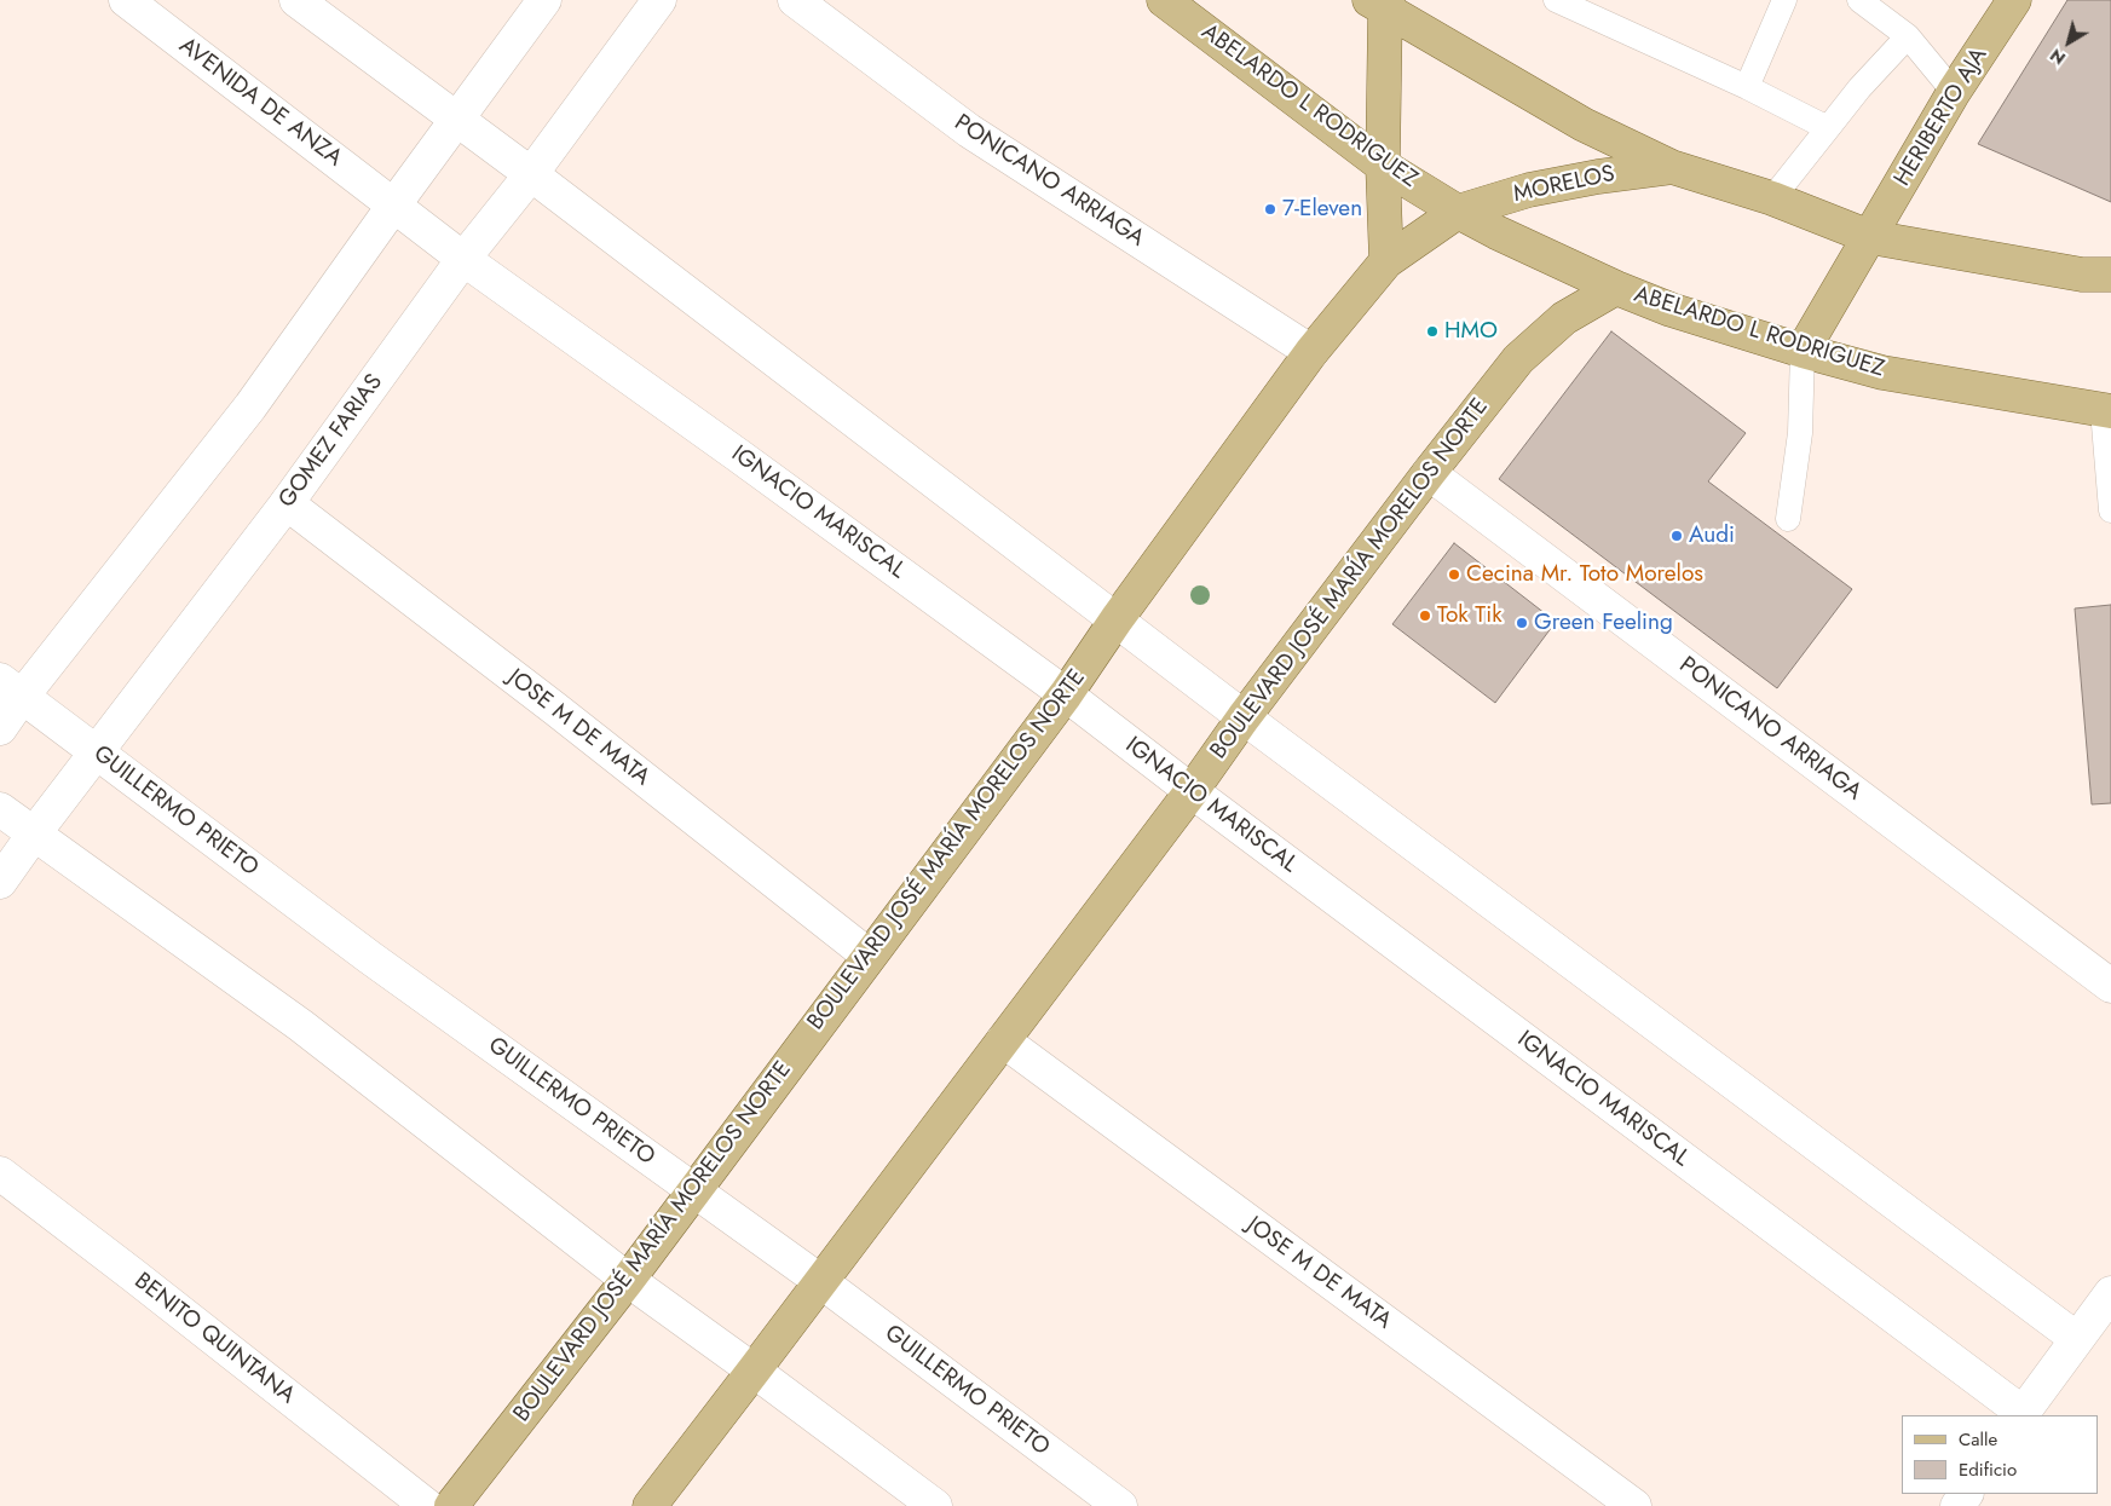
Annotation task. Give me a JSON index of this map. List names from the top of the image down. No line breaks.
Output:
{"streets":{"main road":["ABELARDO L RODRIGUEZ","HERIBERTO AJA","MORELOS","BOULEVARD JOSÉ MARÍA MORELOS NORTE"],"street":["AVENIDA DE ANZA","PONICANO ARRIAGA","GOMEZ FARIAS","IGNACIO MARISCAL","JOSE M DE MATA","GUILLERMO PRIETO","BENITO QUINTANA"]},"crossings":[["AVENIDA DE ANZA","IGNACIO MARISCAL"],["ABELARDO L RODRIGUEZ","HERIBERTO AJA"],["ABELARDO L RODRIGUEZ","MORELOS"],["ABELARDO L RODRIGUEZ","BOULEVARD JOSÉ MARÍA MORELOS NORTE"],["PONICANO ARRIAGA","BOULEVARD JOSÉ MARÍA MORELOS NORTE"],["MORELOS","BOULEVARD JOSÉ MARÍA MORELOS NORTE"],["GOMEZ FARIAS","IGNACIO MARISCAL"],["GOMEZ FARIAS","JOSE M DE MATA"],["GOMEZ FARIAS","GUILLERMO PRIETO"],["IGNACIO MARISCAL","BOULEVARD JOSÉ MARÍA MORELOS NORTE"],["BOULEVARD JOSÉ MARÍA MORELOS NORTE","JOSE M DE MATA"],["BOULEVARD JOSÉ MARÍA MORELOS NORTE","GUILLERMO PRIETO"]],"places":["7-Eleven","HMO","Audi","Cecina Mr. Toto Morelos","Tok Tik","Green Feeling"],"legend":["Calle","Edificio"],"north":"bottom left"}
